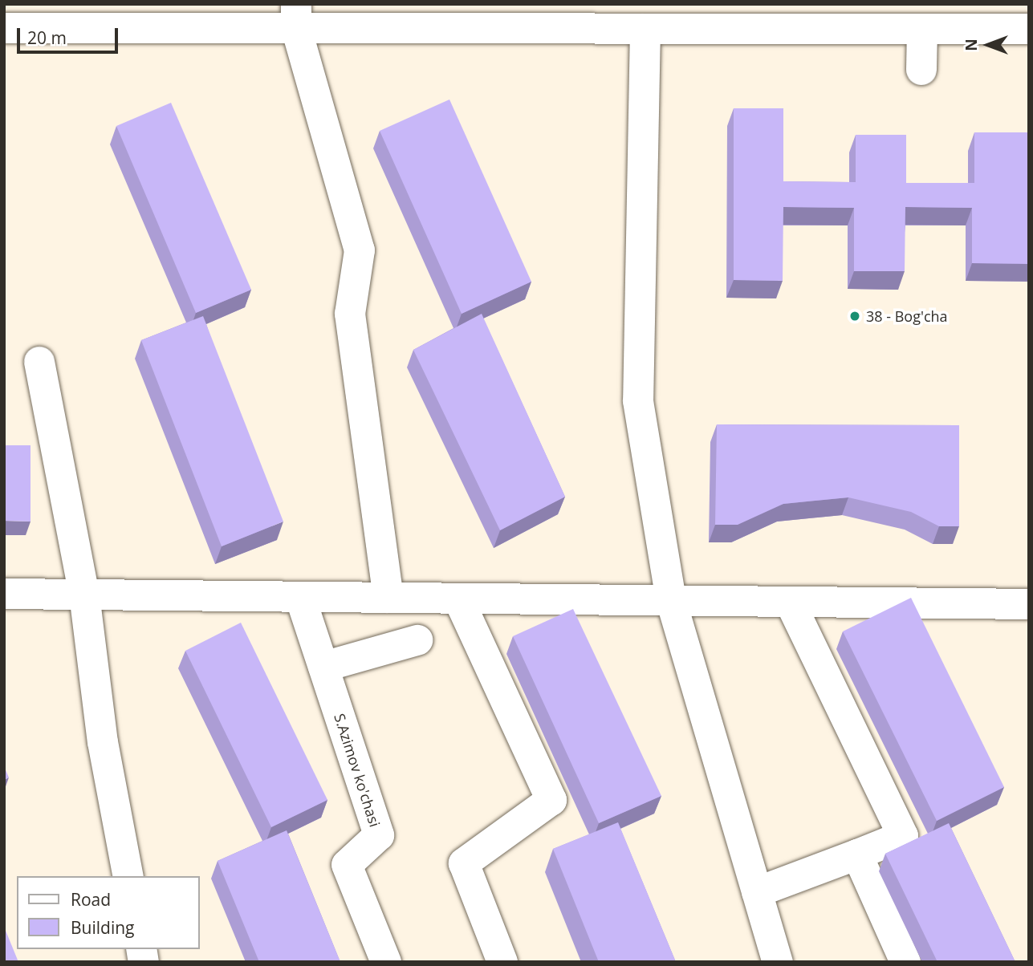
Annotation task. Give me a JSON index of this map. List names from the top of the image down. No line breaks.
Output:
{"streets":{"street":["S.Azimov ko'chasi"]},"places":["38 - Bog'cha"],"legend":["Road","Building"],"scale_bar":"20 m","north":"left"}
